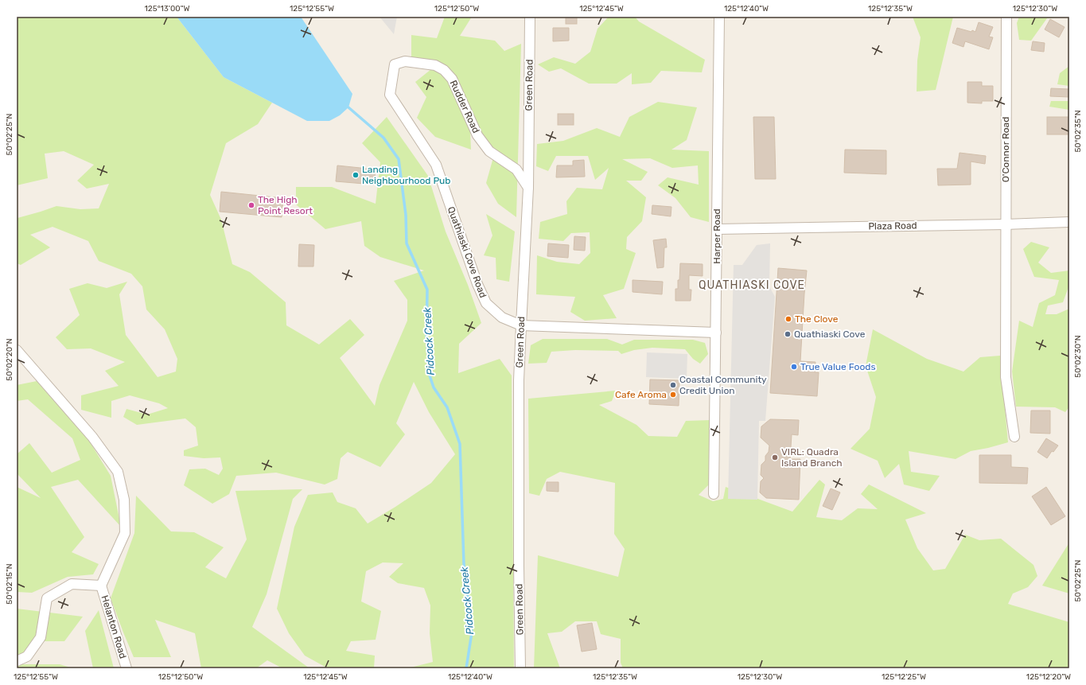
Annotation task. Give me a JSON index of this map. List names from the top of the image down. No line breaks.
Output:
{"streets":{"street":["Green Road","Rudder Road","O'Connor Road","Plaza Road","Harper Road","Quathiaski Cove Road","Helanton Road"]},"crossings":[["Green Road","Rudder Road"],["Green Road","Quathiaski Cove Road"],["Rudder Road","Quathiaski Cove Road"],["O'Connor Road","Plaza Road"],["Plaza Road","Harper Road"],["Harper Road","Quathiaski Cove Road"]],"districts":["QUATHIASKI COVE"],"water":["Pidcock Creek"],"places":["Landing Neighbourhood Pub","The High Point Resort","The Clove","Quathiaski Cove","True Value Foods","Coastal Community Credit Union","Cafe Aroma","VIRL: Quadra Island Branch"],"coordinates":["125°13'00\"W","125°12'55\"W","125°12'50\"W","125°12'45\"W","125°12'40\"W","125°12'35\"W","125°12'30\"W","50°02'35\"N","50°02'25\"N","50°02'30\"N","50°02'20\"N","50°02'15\"N","125°12'25\"W","125°12'20\"W"]}
